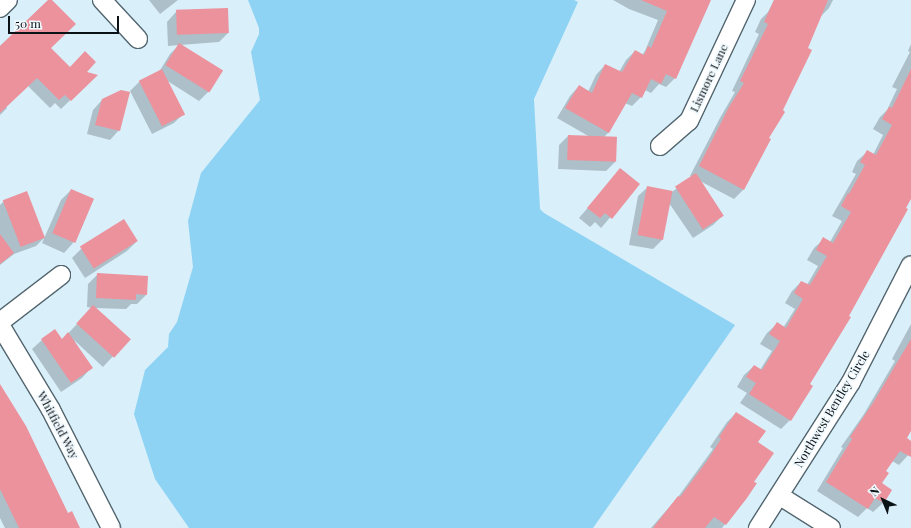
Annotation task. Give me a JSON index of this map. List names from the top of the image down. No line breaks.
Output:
{"streets":{"street":["Lismore Lane","Northwest Bentley Circle","Whitfield Way"]},"scale_bar":"50 m","north":"top left"}
